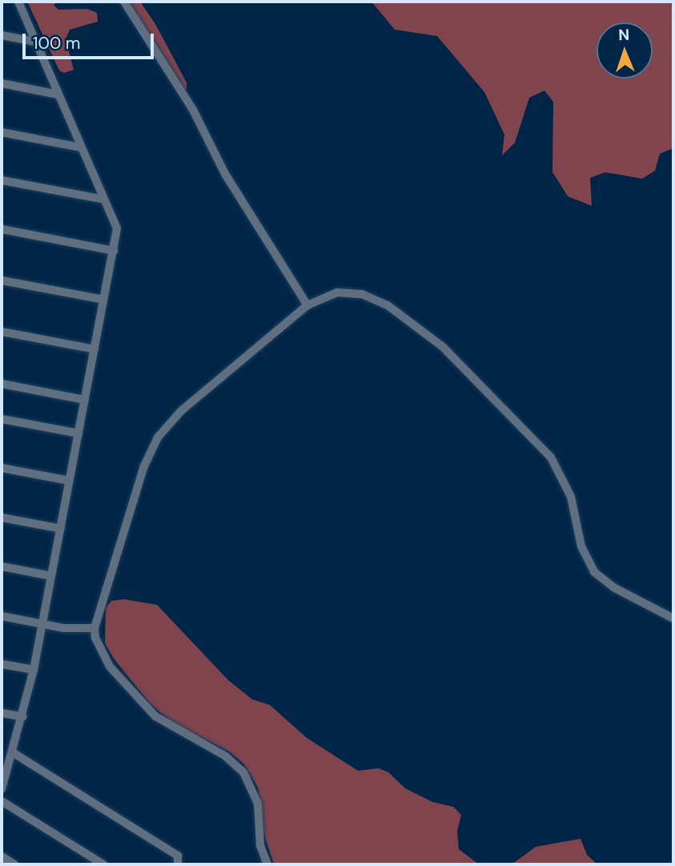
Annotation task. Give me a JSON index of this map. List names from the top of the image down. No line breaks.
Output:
{"scale_bar":"100 m","north":"top"}
